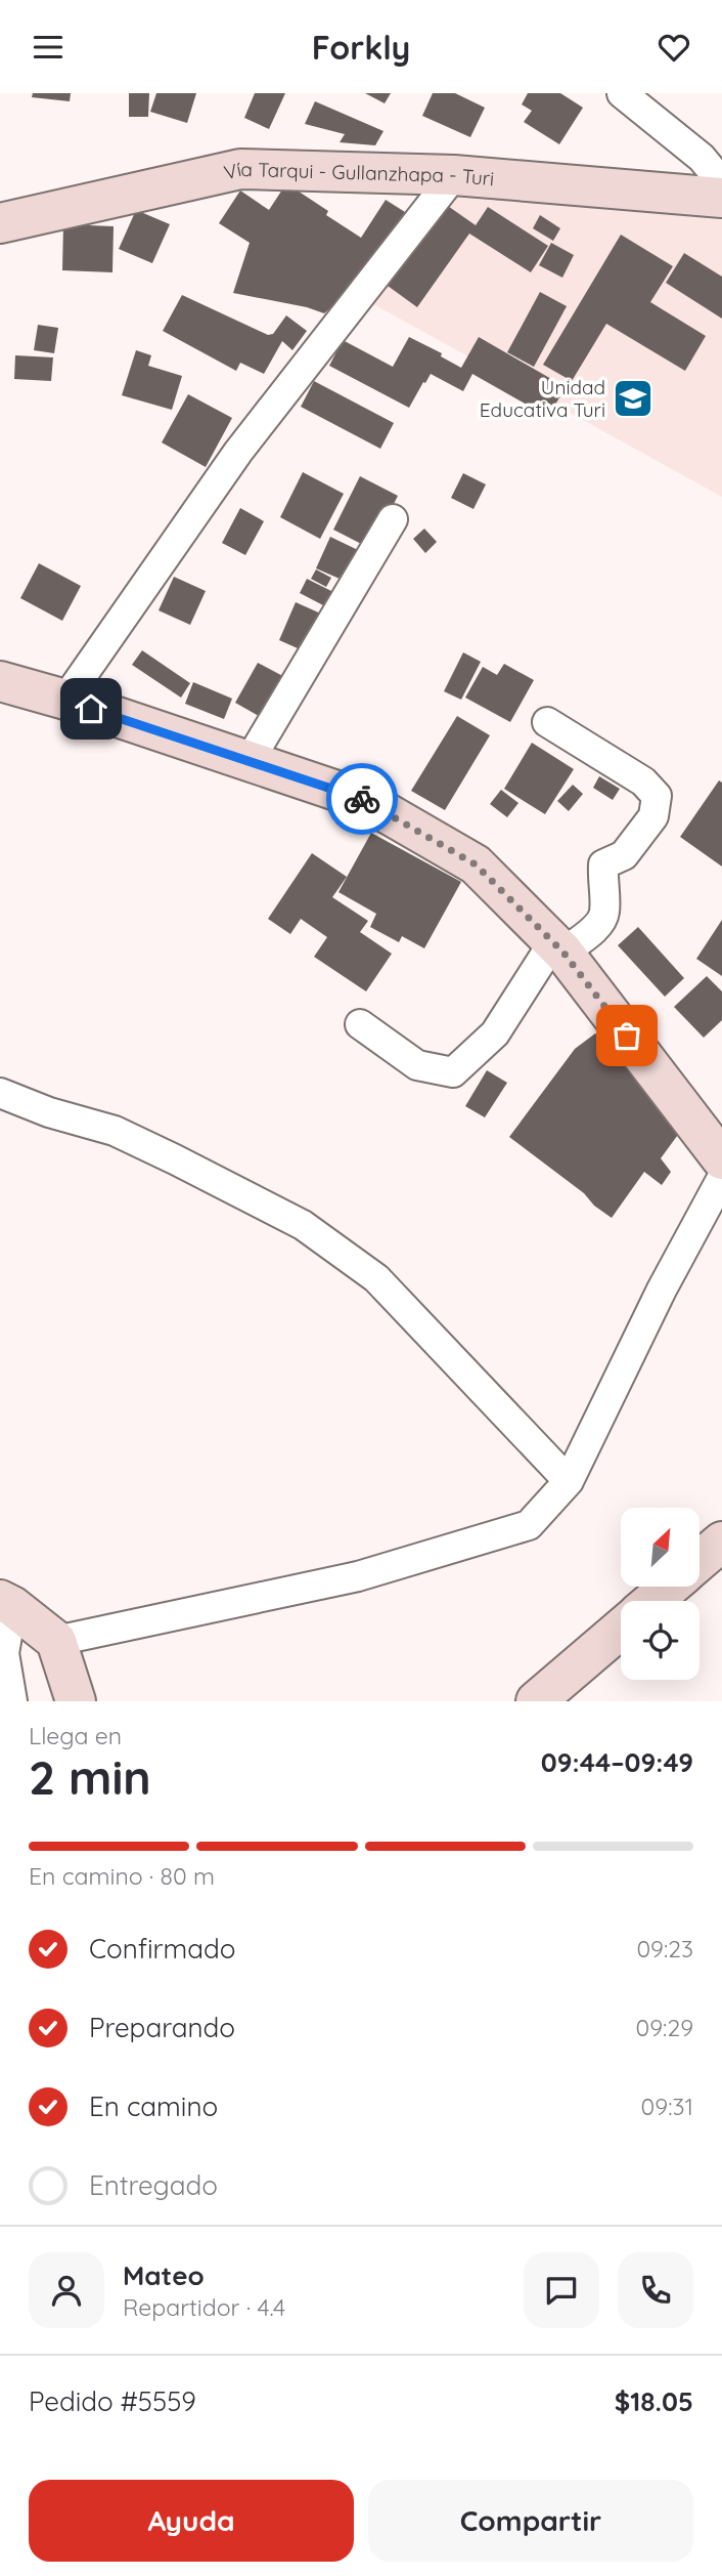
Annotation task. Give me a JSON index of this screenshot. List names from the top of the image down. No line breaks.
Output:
{"streets":{"main road":["Vía Tarqui - Gullanzhapa - Turi"]},"places":{"school or university":["Unidad Educativa Turi"]},"north":"top right","page":{"header":"Forkly","heading":["2 min","Llega en","09:44–09:49"],"panel":["Mateo","Repartidor · 4.4","Pedido #5559","$18.05"],"bar":"En camino · 80 m","list":[["Confirmado","09:23"],["Preparando","09:29"],["En camino","09:31"],"Entregado"],"buttons":["Ayuda","Compartir"]}}
